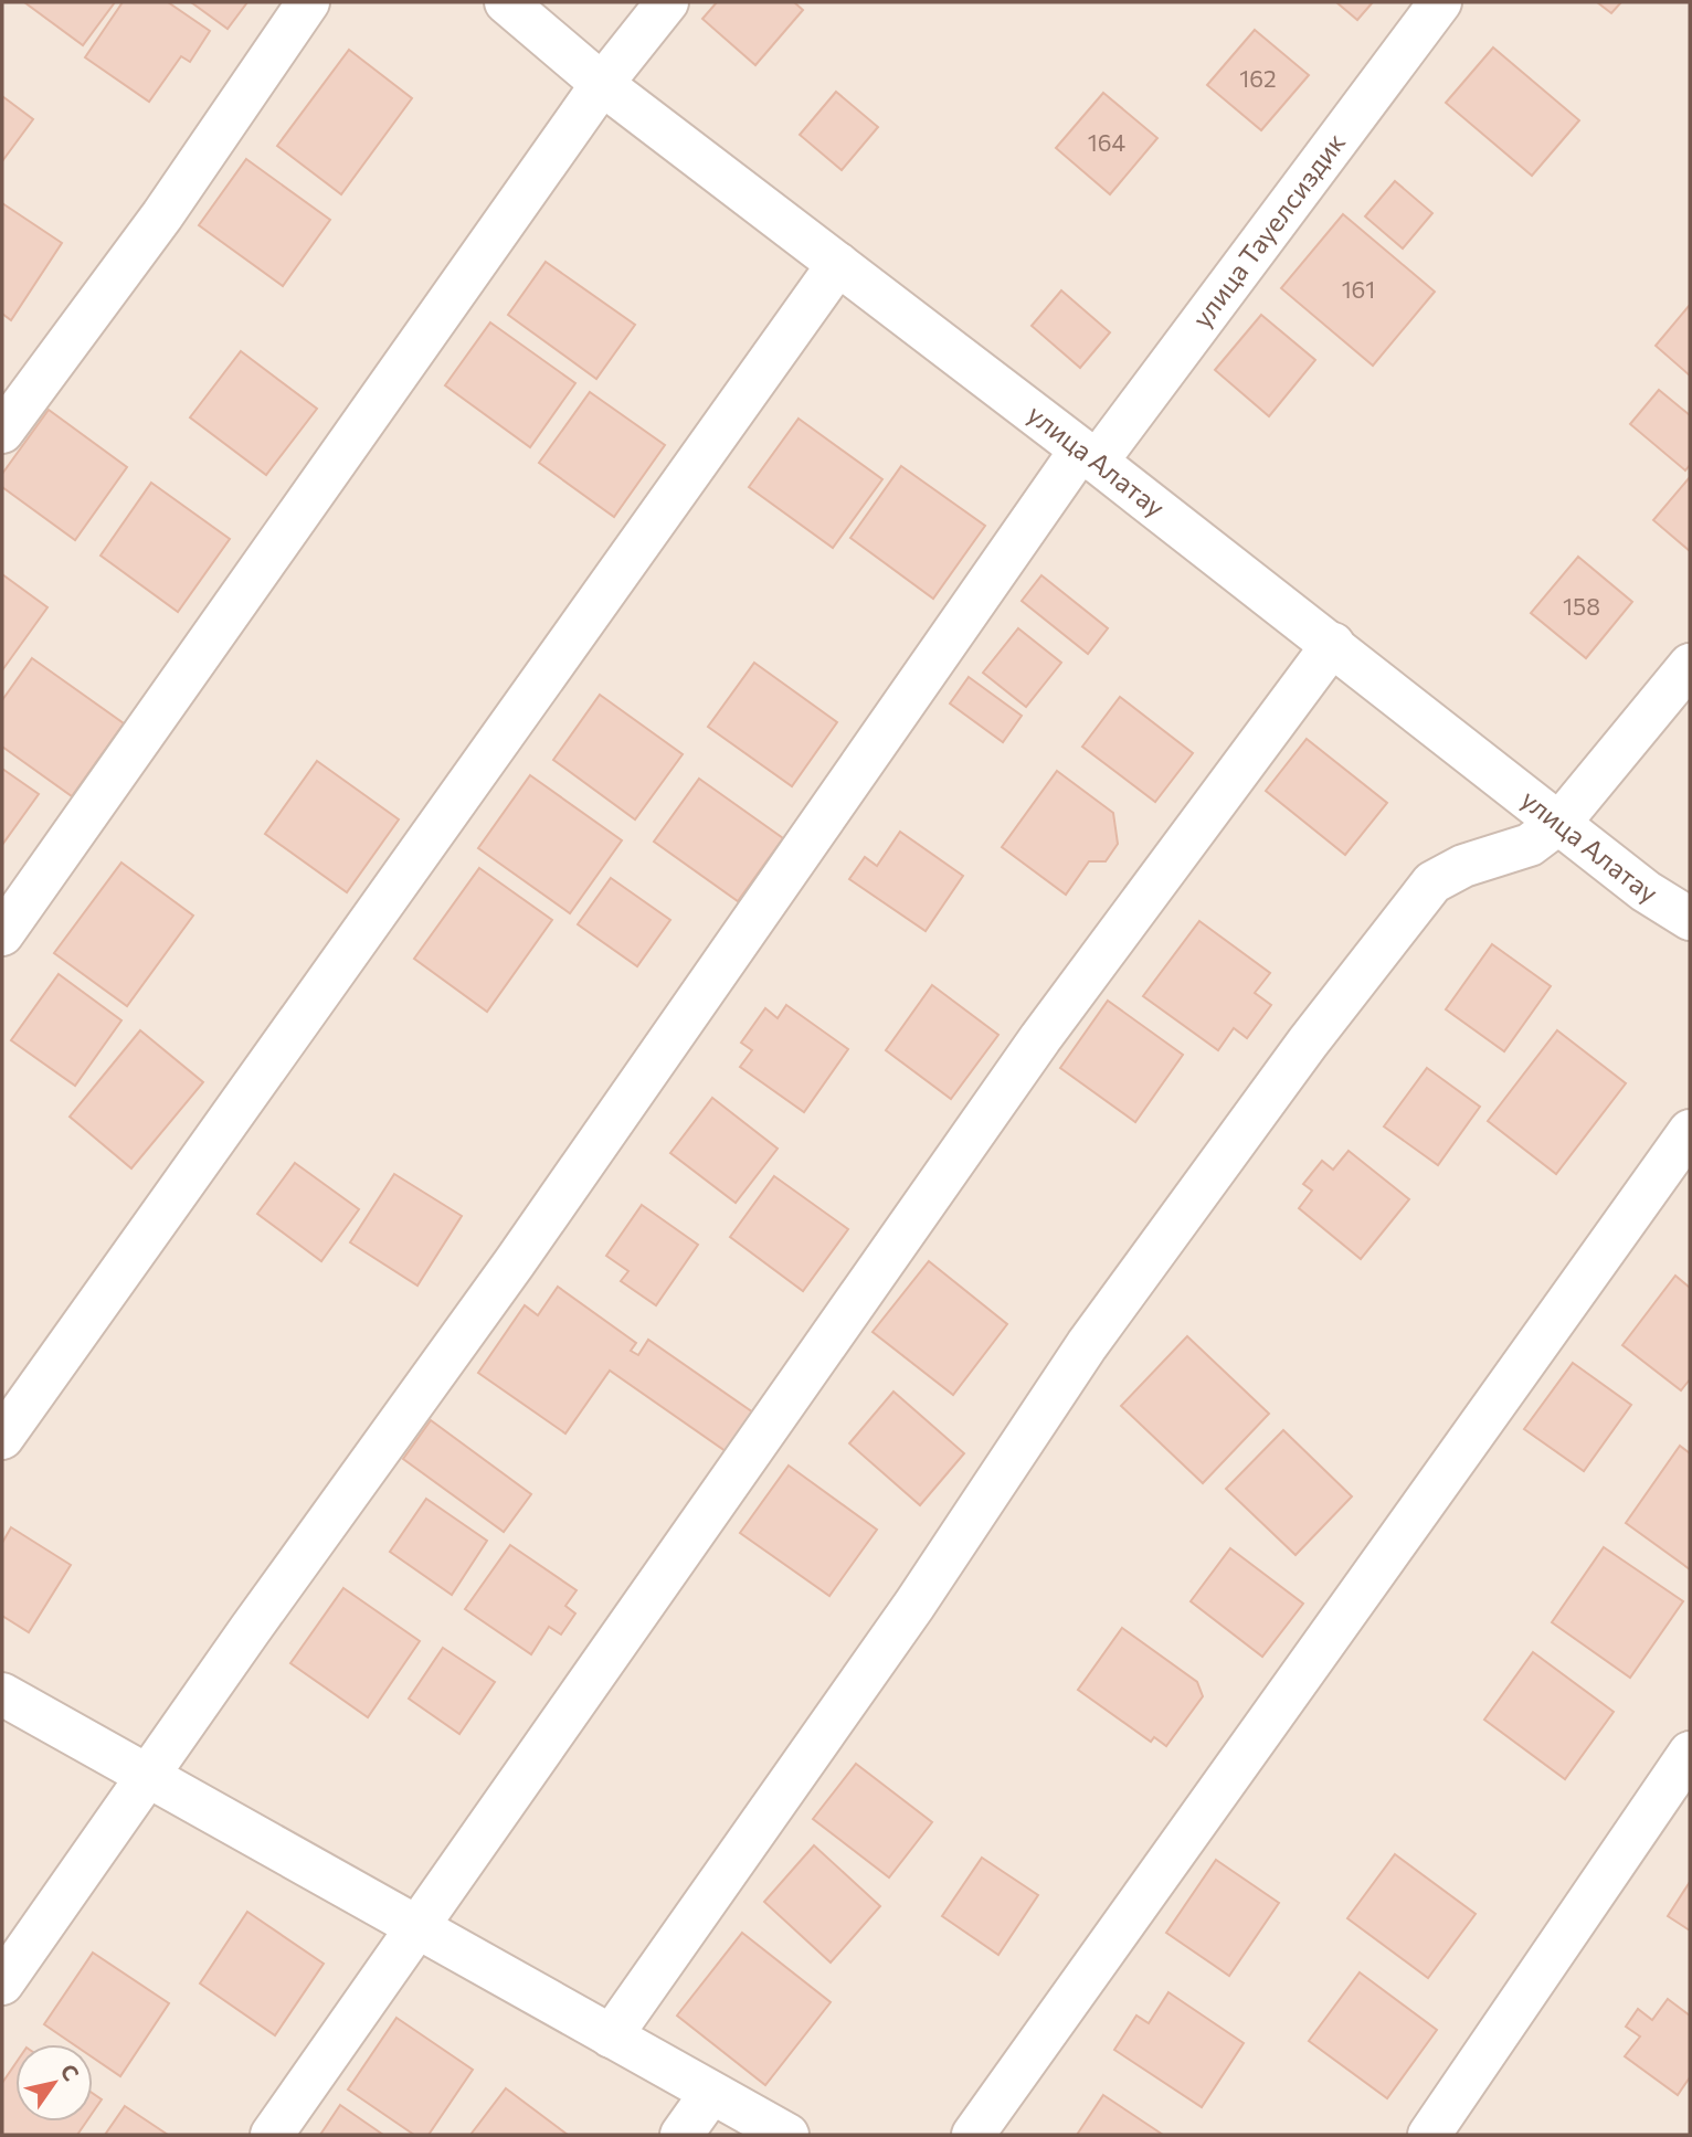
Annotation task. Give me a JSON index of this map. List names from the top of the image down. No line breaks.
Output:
{"streets":{"street":["улица Тауелсиздик","улица Алатау"]},"crossings":[["улица Тауелсиздик","улица Алатау"]],"house_numbers":["162","164","161","158"],"north":"top right"}
